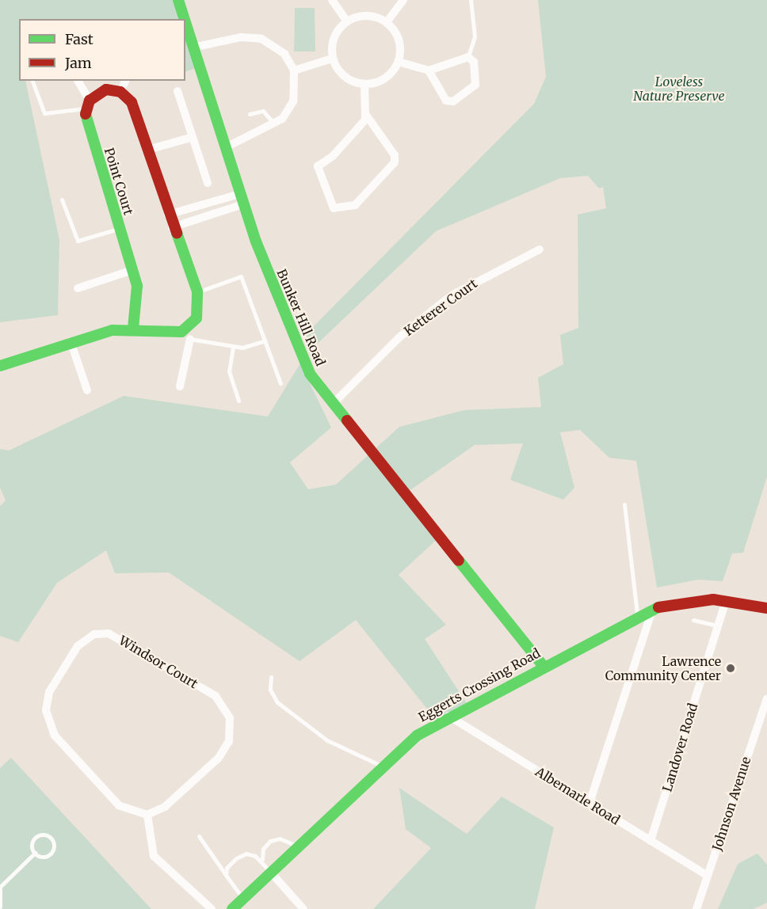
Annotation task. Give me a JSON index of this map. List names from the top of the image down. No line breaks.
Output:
{"streets":{"street":["Point Court","Ketterer Court","Bunker Hill Road","Windsor Court","Eggerts Crossing Road","Landover Road","Albemarle Road","Johnson Avenue"]},"crossings":[["Ketterer Court","Bunker Hill Road"],["Bunker Hill Road","Eggerts Crossing Road"],["Eggerts Crossing Road","Landover Road"],["Eggerts Crossing Road","Albemarle Road"],["Landover Road","Albemarle Road"],["Albemarle Road","Johnson Avenue"]],"parks":["Loveless Nature Preserve"],"places":["Lawrence Community Center"],"legend":["Fast","Jam"]}
